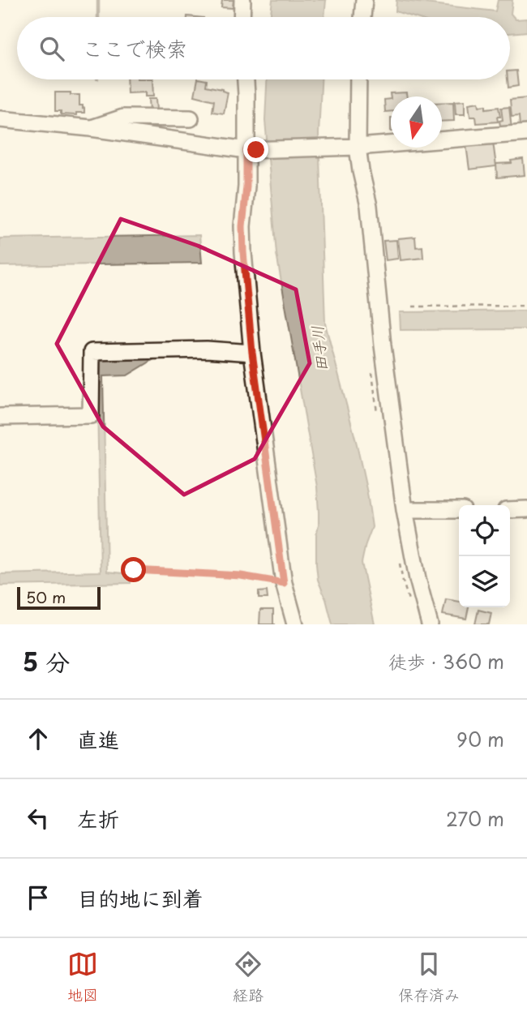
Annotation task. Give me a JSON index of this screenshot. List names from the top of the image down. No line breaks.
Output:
{"water":["田手川"],"scale_bar":"50 m","north":"bottom","page":{"search":"ここで検索","scale":"50 m","heading":["5 分","徒歩 · 360 m"],"list":[["直進","90 m"],["左折","270 m"],"目的地に到着"],"nav":["地図","経路","保存済み"]}}
